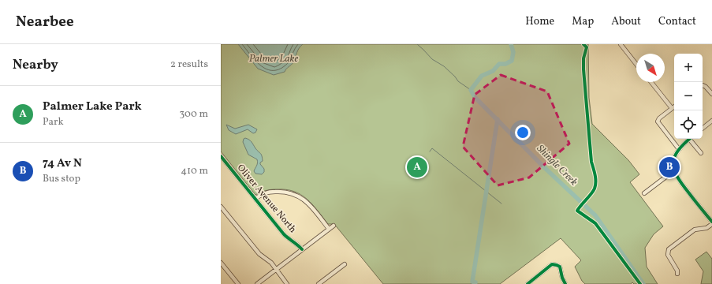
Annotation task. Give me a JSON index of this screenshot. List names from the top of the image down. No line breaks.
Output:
{"streets":{"street":["Oliver Avenue North"]},"water":["Palmer Lake","Shingle Creek"],"north":"bottom right","page":{"header":"Nearbee","nav":["Home","Map","About","Contact"],"heading":["Nearby","2 results"],"map_buttons":["+","−"],"list":[{"mark":"A","name":"Palmer Lake Park","note":"Park","value":"300 m"},{"mark":"B","name":"74 Av N","note":"Bus stop","value":"410 m"}],"pins":["A","B"]}}
